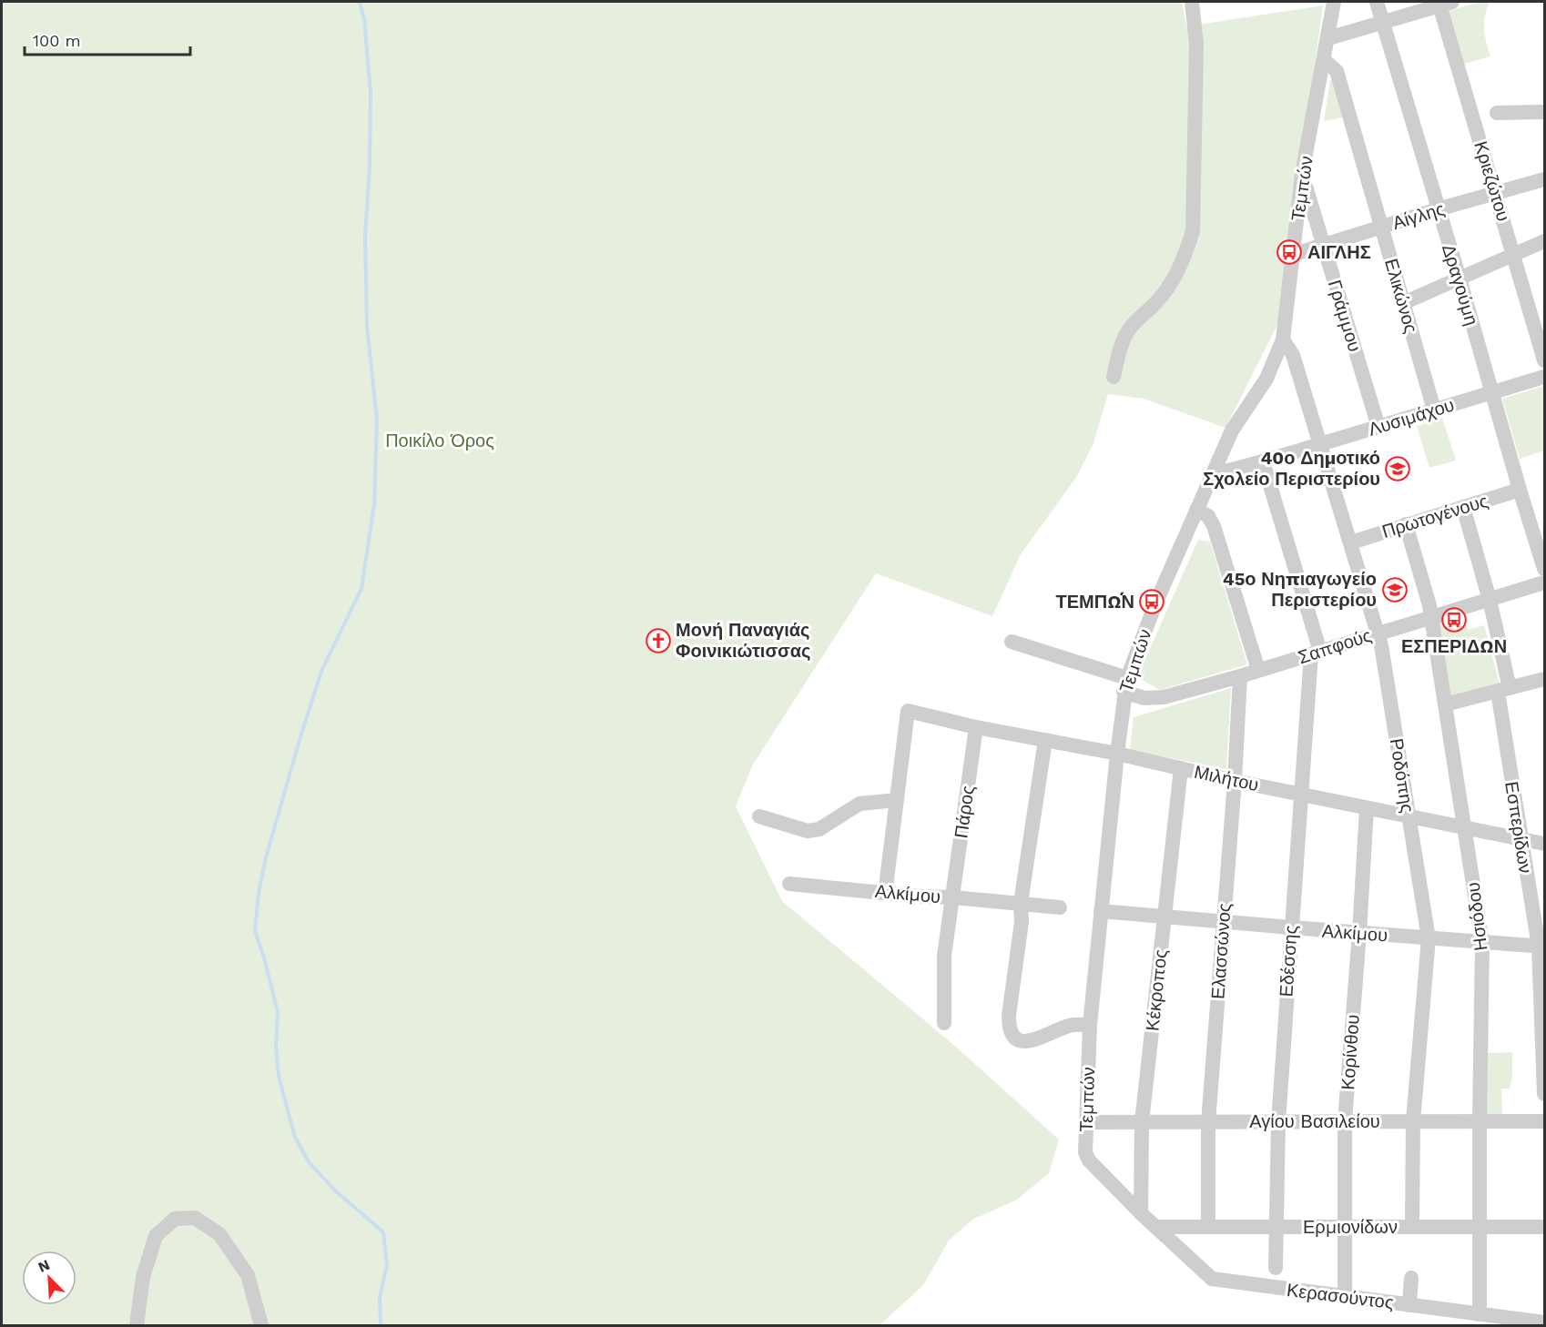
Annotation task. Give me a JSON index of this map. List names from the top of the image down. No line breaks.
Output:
{"streets":{"street":["Κριεζώτου","Τεμπών","Αίγλης","Δραγούμη","Ελικώνος","Γράμμου","Λυσιμάχου","Πρωτογένους","Σαπφούς","Ροδόπης","Μιλήτου","Πάρος","Εσπερίδων","Αλκίμου","Ησιόδου","Ελασσώνος","Εδέσσης","Κέκροπος","Κορίνθου","Αγίου Βασιλείου","Ερμιονίδων","Κερασούντος"]},"crossings":[["Κριεζώτου","Αίγλης"],["Τεμπών","Αίγλης"],["Τεμπών","Ελικώνος"],["Τεμπών","Γράμμου"],["Τεμπών","Λυσιμάχου"],["Τεμπών","Σαπφούς"],["Τεμπών","Ροδόπης"],["Τεμπών","Μιλήτου"],["Τεμπών","Αλκίμου"],["Τεμπών","Κέκροπος"],["Τεμπών","Αγίου Βασιλείου"],["Τεμπών","Ερμιονίδων"],["Τεμπών","Κερασούντος"],["Αίγλης","Δραγούμη"],["Αίγλης","Ελικώνος"],["Αίγλης","Γράμμου"],["Δραγούμη","Λυσιμάχου"],["Δραγούμη","Πρωτογένους"],["Ελικώνος","Λυσιμάχου"],["Γράμμου","Λυσιμάχου"],["Λυσιμάχου","Ροδόπης"],["Λυσιμάχου","Εδέσσης"],["Πρωτογένους","Ροδόπης"],["Πρωτογένους","Εσπερίδων"],["Πρωτογένους","Ησιόδου"],["Σαπφούς","Ροδόπης"],["Σαπφούς","Εσπερίδων"],["Σαπφούς","Ησιόδου"],["Σαπφούς","Ελασσώνος"],["Σαπφούς","Εδέσσης"],["Ροδόπης","Μιλήτου"],["Ροδόπης","Αλκίμου"],["Ροδόπης","Αγίου Βασιλείου"],["Ροδόπης","Ερμιονίδων"],["Μιλήτου","Πάρος"],["Μιλήτου","Εσπερίδων"],["Μιλήτου","Ησιόδου"],["Μιλήτου","Ελασσώνος"],["Μιλήτου","Εδέσσης"],["Μιλήτου","Κέκροπος"],["Μιλήτου","Κορίνθου"],["Πάρος","Αλκίμου"],["Εσπερίδων","Αλκίμου"],["Αλκίμου","Ησιόδου"],["Αλκίμου","Ελασσώνος"],["Αλκίμου","Εδέσσης"],["Αλκίμου","Κέκροπος"],["Αλκίμου","Κορίνθου"],["Ησιόδου","Αγίου Βασιλείου"],["Ησιόδου","Ερμιονίδων"],["Ησιόδου","Κερασούντος"],["Ελασσώνος","Αγίου Βασιλείου"],["Ελασσώνος","Ερμιονίδων"],["Εδέσσης","Αγίου Βασιλείου"],["Εδέσσης","Ερμιονίδων"],["Κέκροπος","Αγίου Βασιλείου"],["Κορίνθου","Αγίου Βασιλείου"],["Κορίνθου","Ερμιονίδων"],["Κορίνθου","Κερασούντος"],["Ερμιονίδων","Κερασούντος"]],"parks":["Ποικίλο Όρος"],"places":{"bus stop":["ΑΙΓΛΗΣ","ΤΕΜΠΏΝ","ΕΣΠΕΡΙΔΩΝ"],"school or university":["40ο Δημοτικό Σχολείο Περιστερίου","45ο Νηπιαγωγείο Περιστερίου"],"church":["Μονή Παναγιάς Φοινικιώτισσας"]},"scale_bar":"100 m","north":"top left"}
